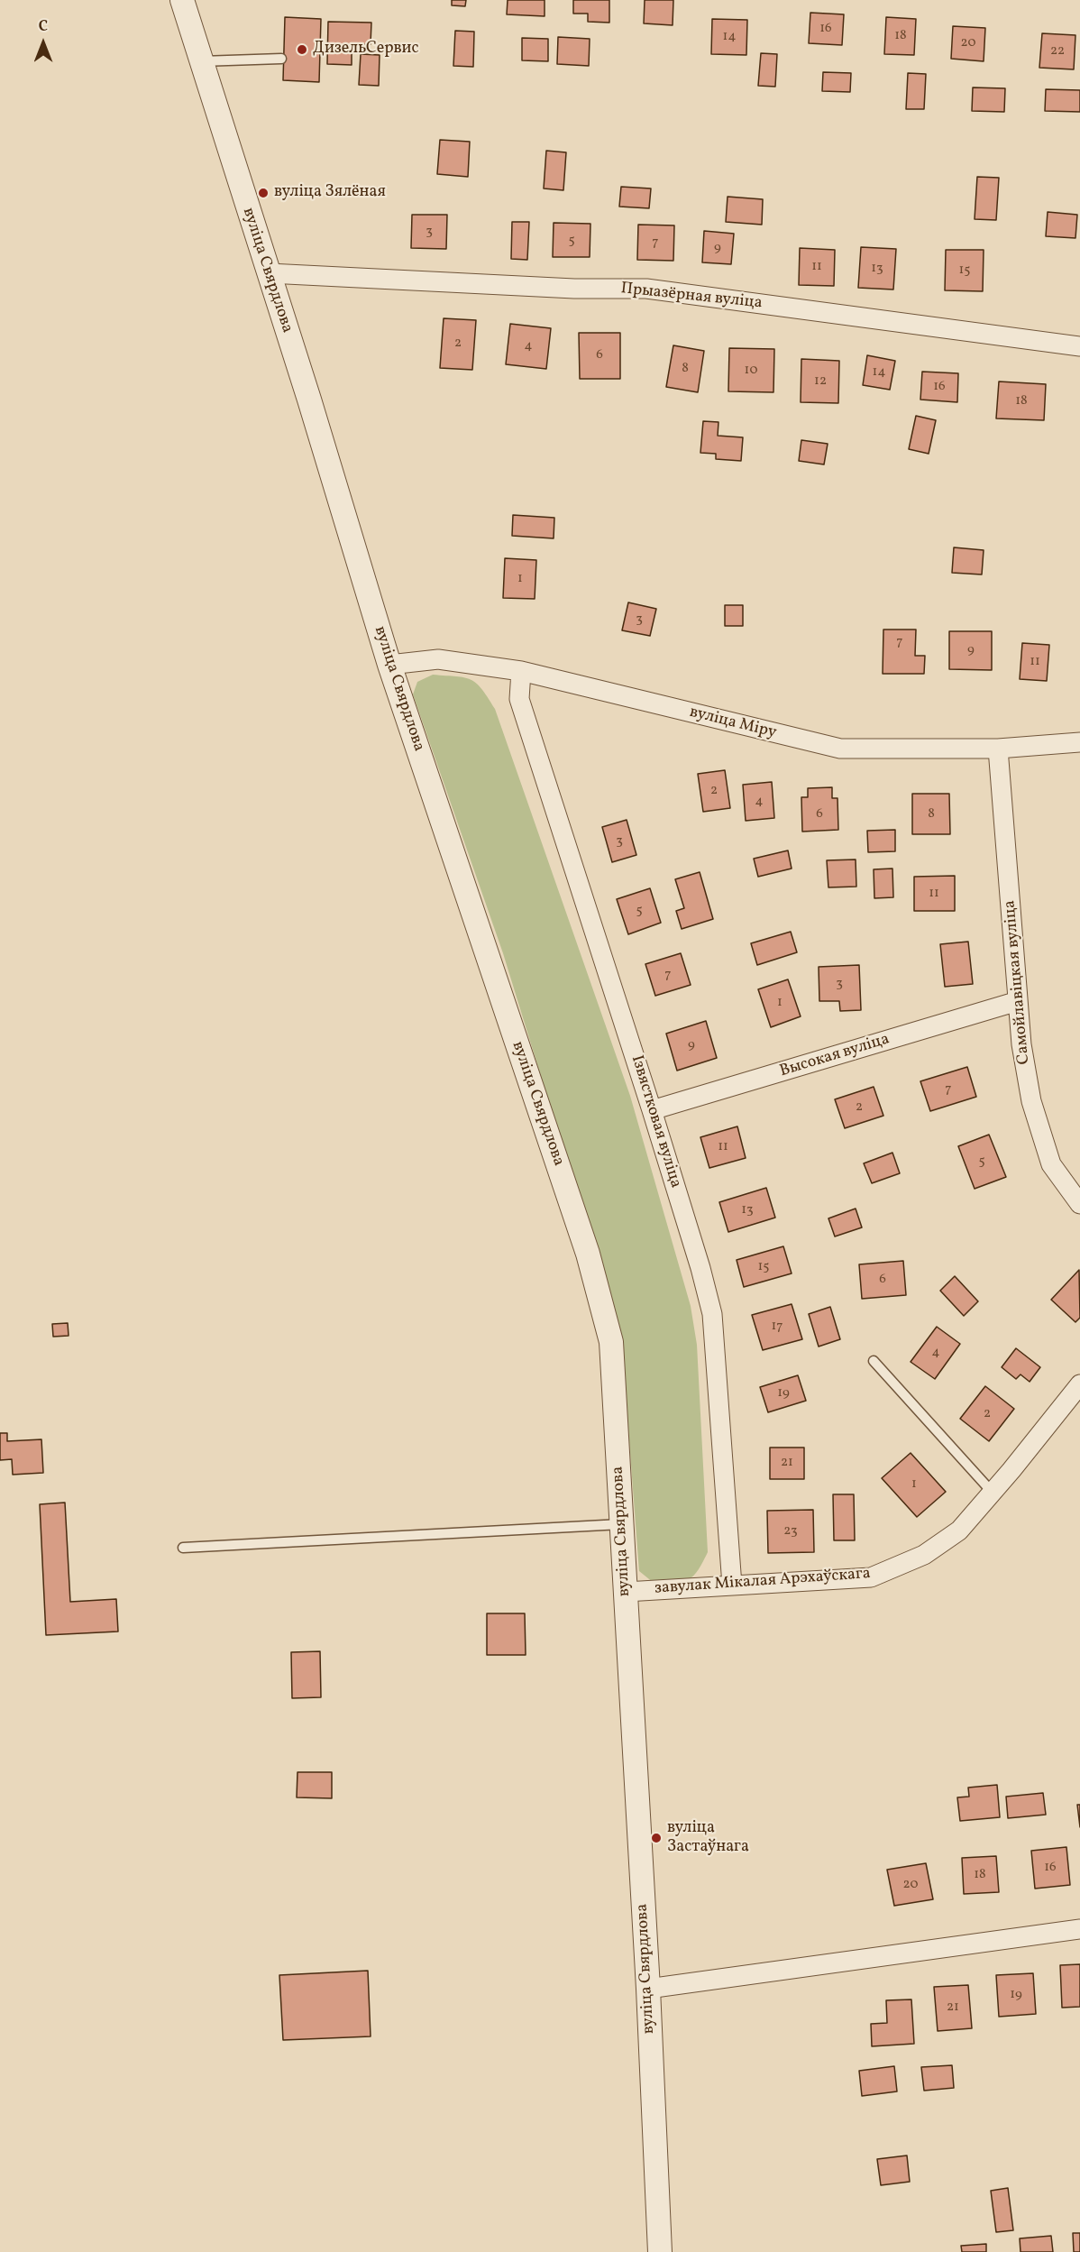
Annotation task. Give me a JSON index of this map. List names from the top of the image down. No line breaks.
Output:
{"streets":{"street":["вуліца Свярдлова","Прыазёрная вуліца","вуліца Міру","Самойлавіцкая вуліца","Высокая вуліца","Ізвястковая вуліца","завулак Мікалая Арэхаўскага"]},"crossings":[["вуліца Свярдлова","Прыазёрная вуліца"],["вуліца Свярдлова","вуліца Міру"],["вуліца Свярдлова","завулак Мікалая Арэхаўскага"],["вуліца Міру","Самойлавіцкая вуліца"],["вуліца Міру","Ізвястковая вуліца"],["Самойлавіцкая вуліца","Высокая вуліца"],["Высокая вуліца","Ізвястковая вуліца"],["Ізвястковая вуліца","завулак Мікалая Арэхаўскага"]],"places":["ДизельСервис","вуліца Зялёная","вуліца Застаўнага"],"house_numbers":["16","18","14","20","22","3","5","7","9","11","13","15","2","4","6","8","10","14","12","16","18","1","3","7","9","11","2","4","6","8","3","11","5","7","3","1","9","7","2","11","5","13","15","6","17","4","19","2","21","1","23","16","18","20","19","21"],"north":"top"}
